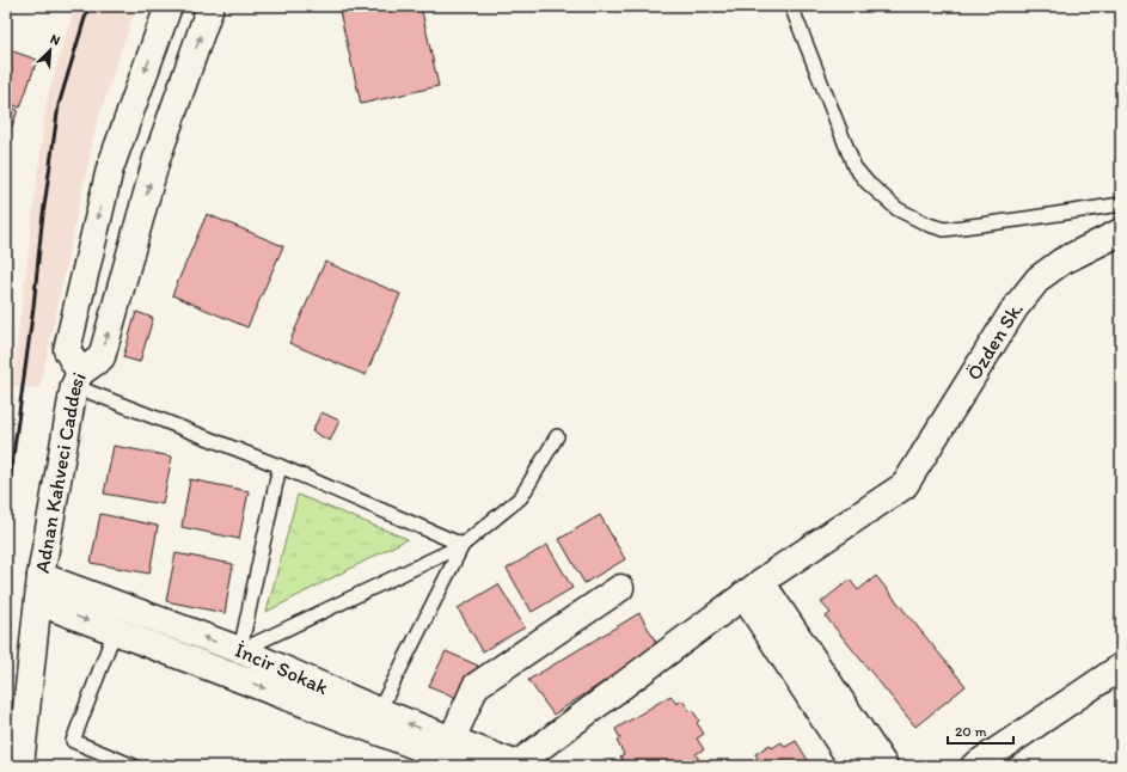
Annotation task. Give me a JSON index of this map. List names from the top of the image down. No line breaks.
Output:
{"streets":{"main road":["Özden Sk.","Adnan Kahveci Caddesi","İncir Sokak"]},"crossings":[["Adnan Kahveci Caddesi","İncir Sokak"]],"scale_bar":"20 m","north":"top right"}
